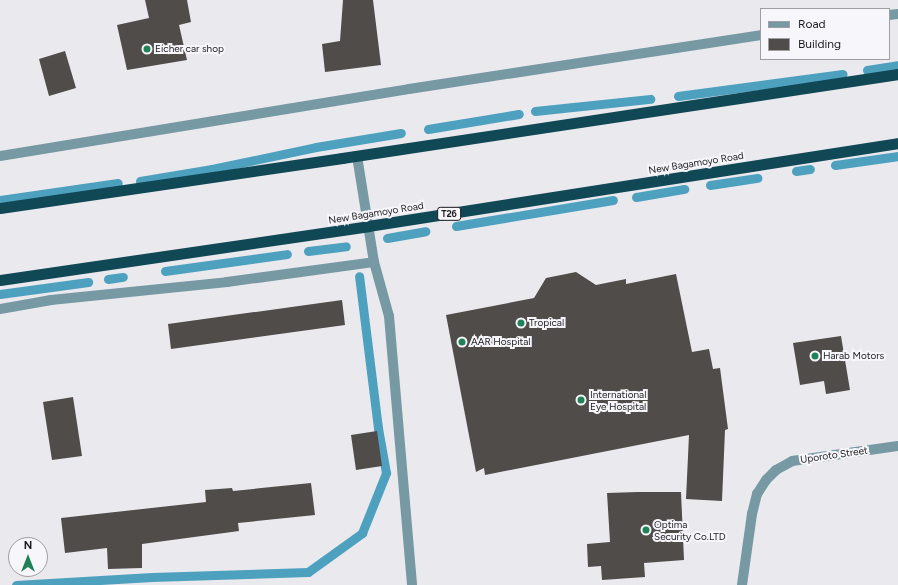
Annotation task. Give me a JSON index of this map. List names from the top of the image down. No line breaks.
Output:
{"streets":{"highway":["New Bagamoyo Road","T26"],"street":["Uporoto Street"]},"places":["Eicher car shop","Tropical","AAR Hospital","Harab Motors","International Eye Hospital","Optima Security Co.LTD"],"legend":["Road","Building"],"north":"top"}
